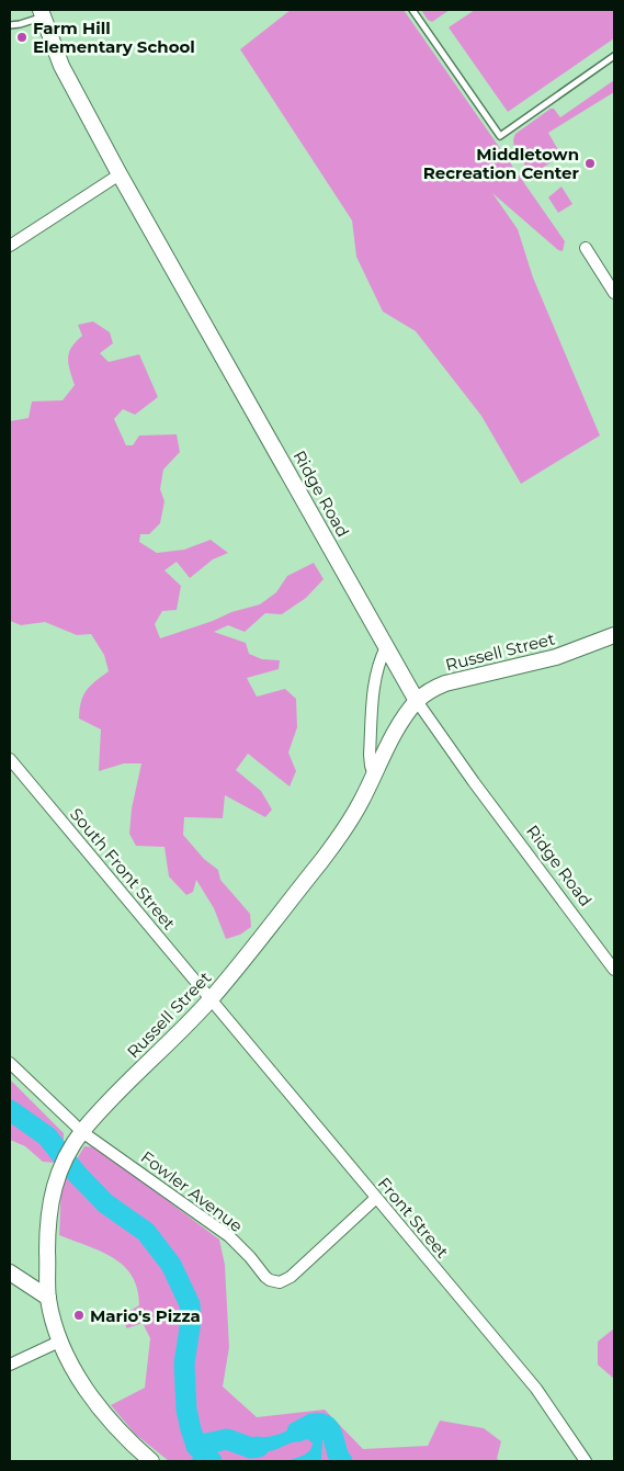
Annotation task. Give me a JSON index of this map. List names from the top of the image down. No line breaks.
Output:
{"streets":{"main road":["Ridge Road","Russell Street"],"street":["South Front Street","Fowler Avenue","Front Street"]},"crossings":[["Ridge Road","Russell Street"],["Russell Street","South Front Street"],["Russell Street","Fowler Avenue"],["Russell Street","Front Street"],["South Front Street","Front Street"],["Fowler Avenue","Front Street"]],"places":["Farm Hill Elementary School","Middletown Recreation Center","Mario's Pizza"]}
